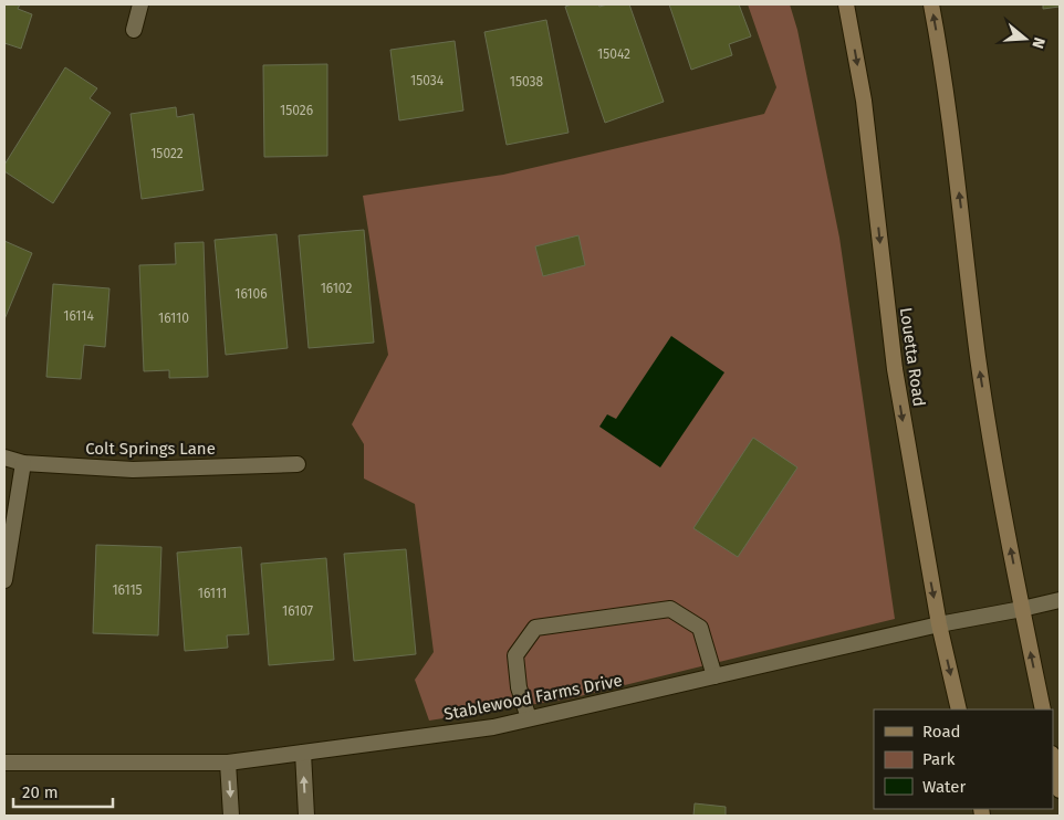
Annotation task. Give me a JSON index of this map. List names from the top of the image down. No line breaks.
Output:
{"streets":{"main road":["Louetta Road"],"street":["Colt Springs Lane","Stablewood Farms Drive"]},"crossings":[["Louetta Road","Stablewood Farms Drive"]],"house_numbers":["15042","15034","15038","15026","15022","16102","16106","16114","16110","16115","16111","16107"],"legend":["Road","Park","Water"],"scale_bar":"20 m","north":"right"}
